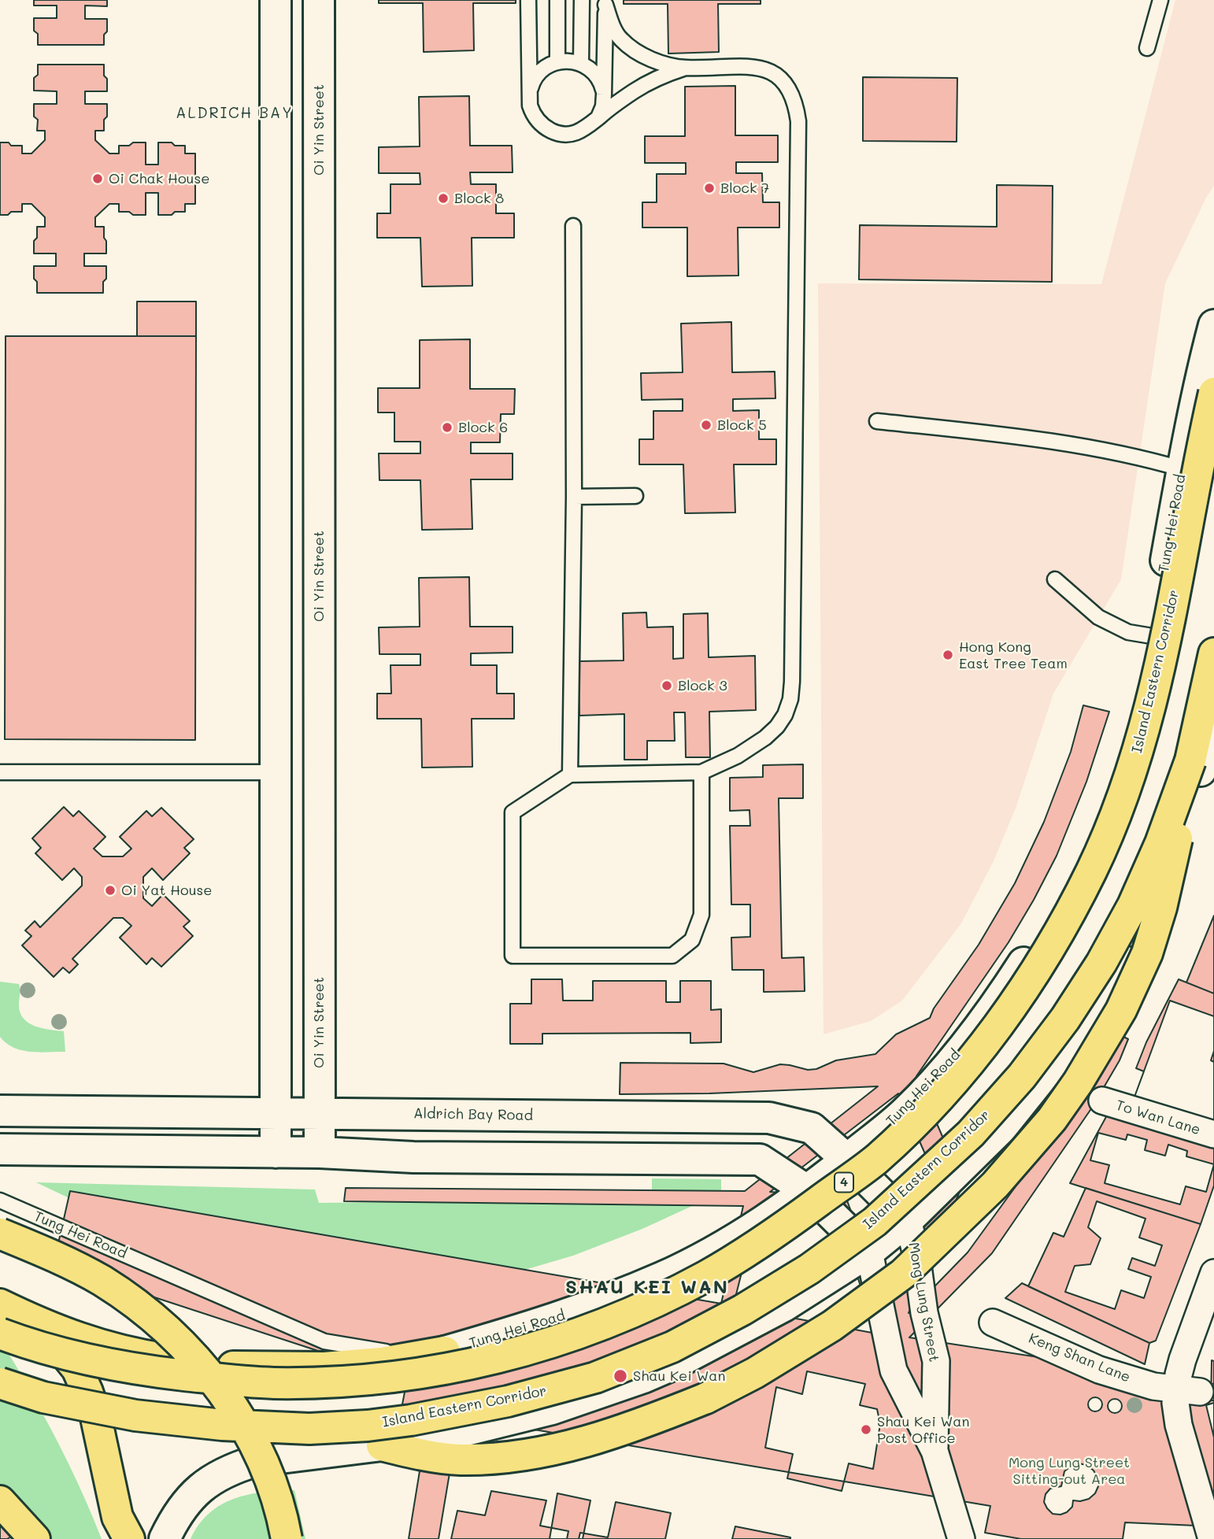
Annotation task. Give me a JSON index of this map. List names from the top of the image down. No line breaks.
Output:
{"streets":{"highway":["Island Eastern Corridor","4"],"main road":["Oi Yin Street","Tung Hei Road","Aldrich Bay Road"],"street":["To Wan Lane","Mong Lung Street","Keng Shan Lane"]},"crossings":[["Oi Yin Street","Aldrich Bay Road"],["Tung Hei Road","Aldrich Bay Road"],["Aldrich Bay Road","Mong Lung Street"]],"districts":["ALDRICH BAY","SHAU KEI WAN"],"parks":["Mong Lung Street Sitting-out Area"],"places":["Oi Chak House","Block 7","Block 8","Block 5","Block 6","Hong Kong East Tree Team","Block 3","Oi Yat House","Shau Kei Wan","Shau Kei Wan Post Office"]}
